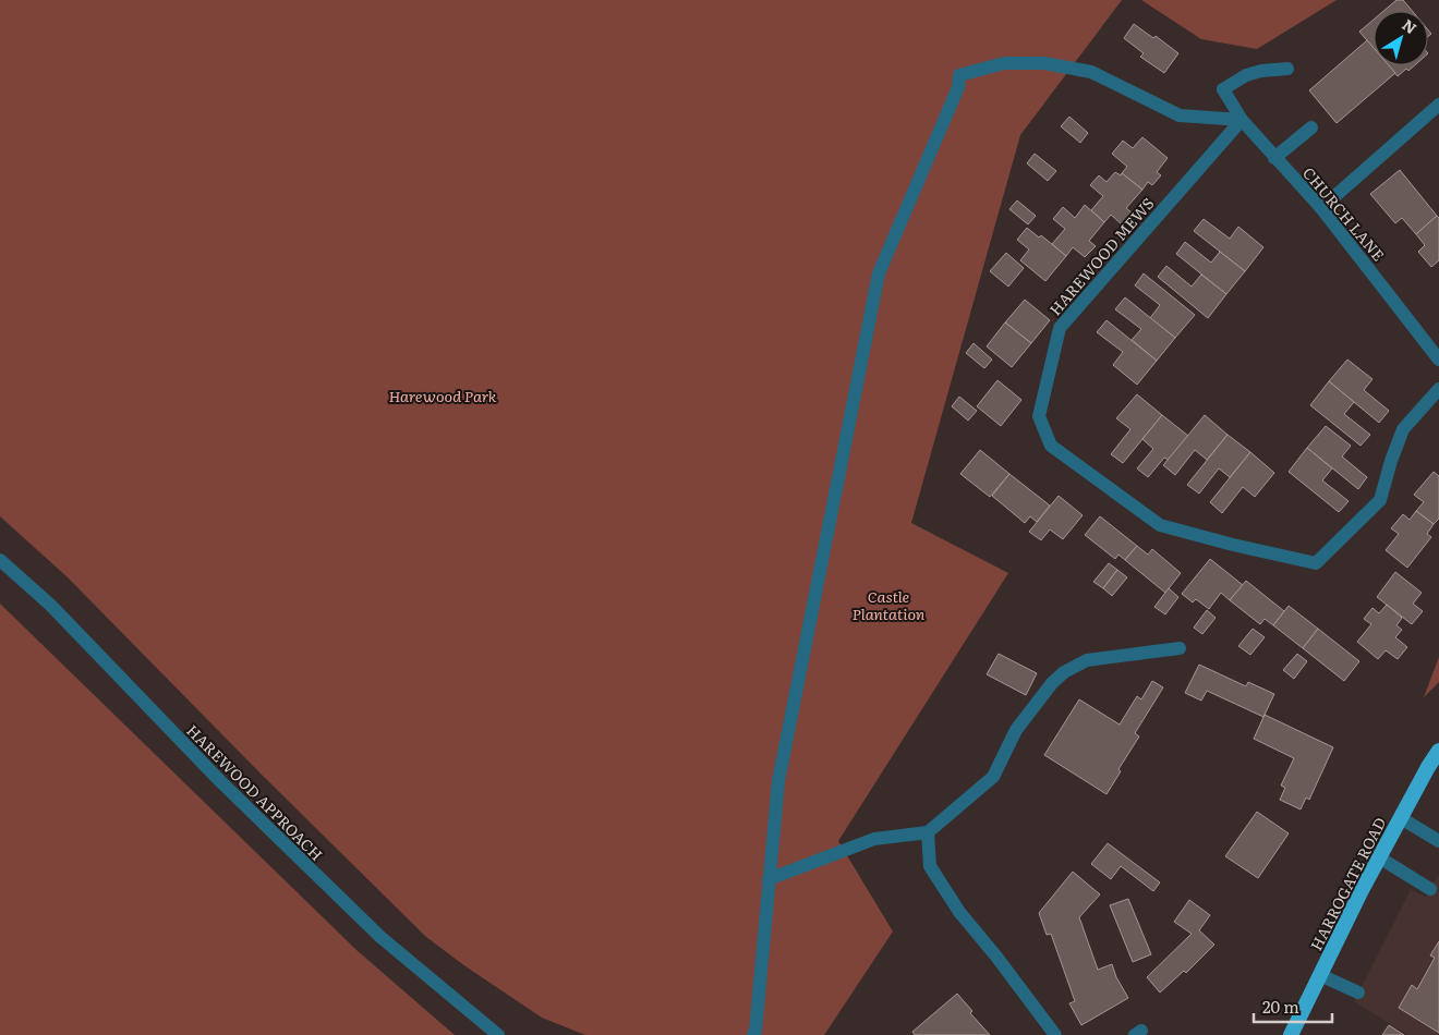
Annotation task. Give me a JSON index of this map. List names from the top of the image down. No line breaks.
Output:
{"streets":{"highway":["HARROGATE ROAD"],"street":["CHURCH LANE","HAREWOOD MEWS","HAREWOOD APPROACH"]},"crossings":[["CHURCH LANE","HAREWOOD MEWS"]],"parks":["Harewood Park","Castle Plantation"],"scale_bar":"20 m","north":"top right"}
